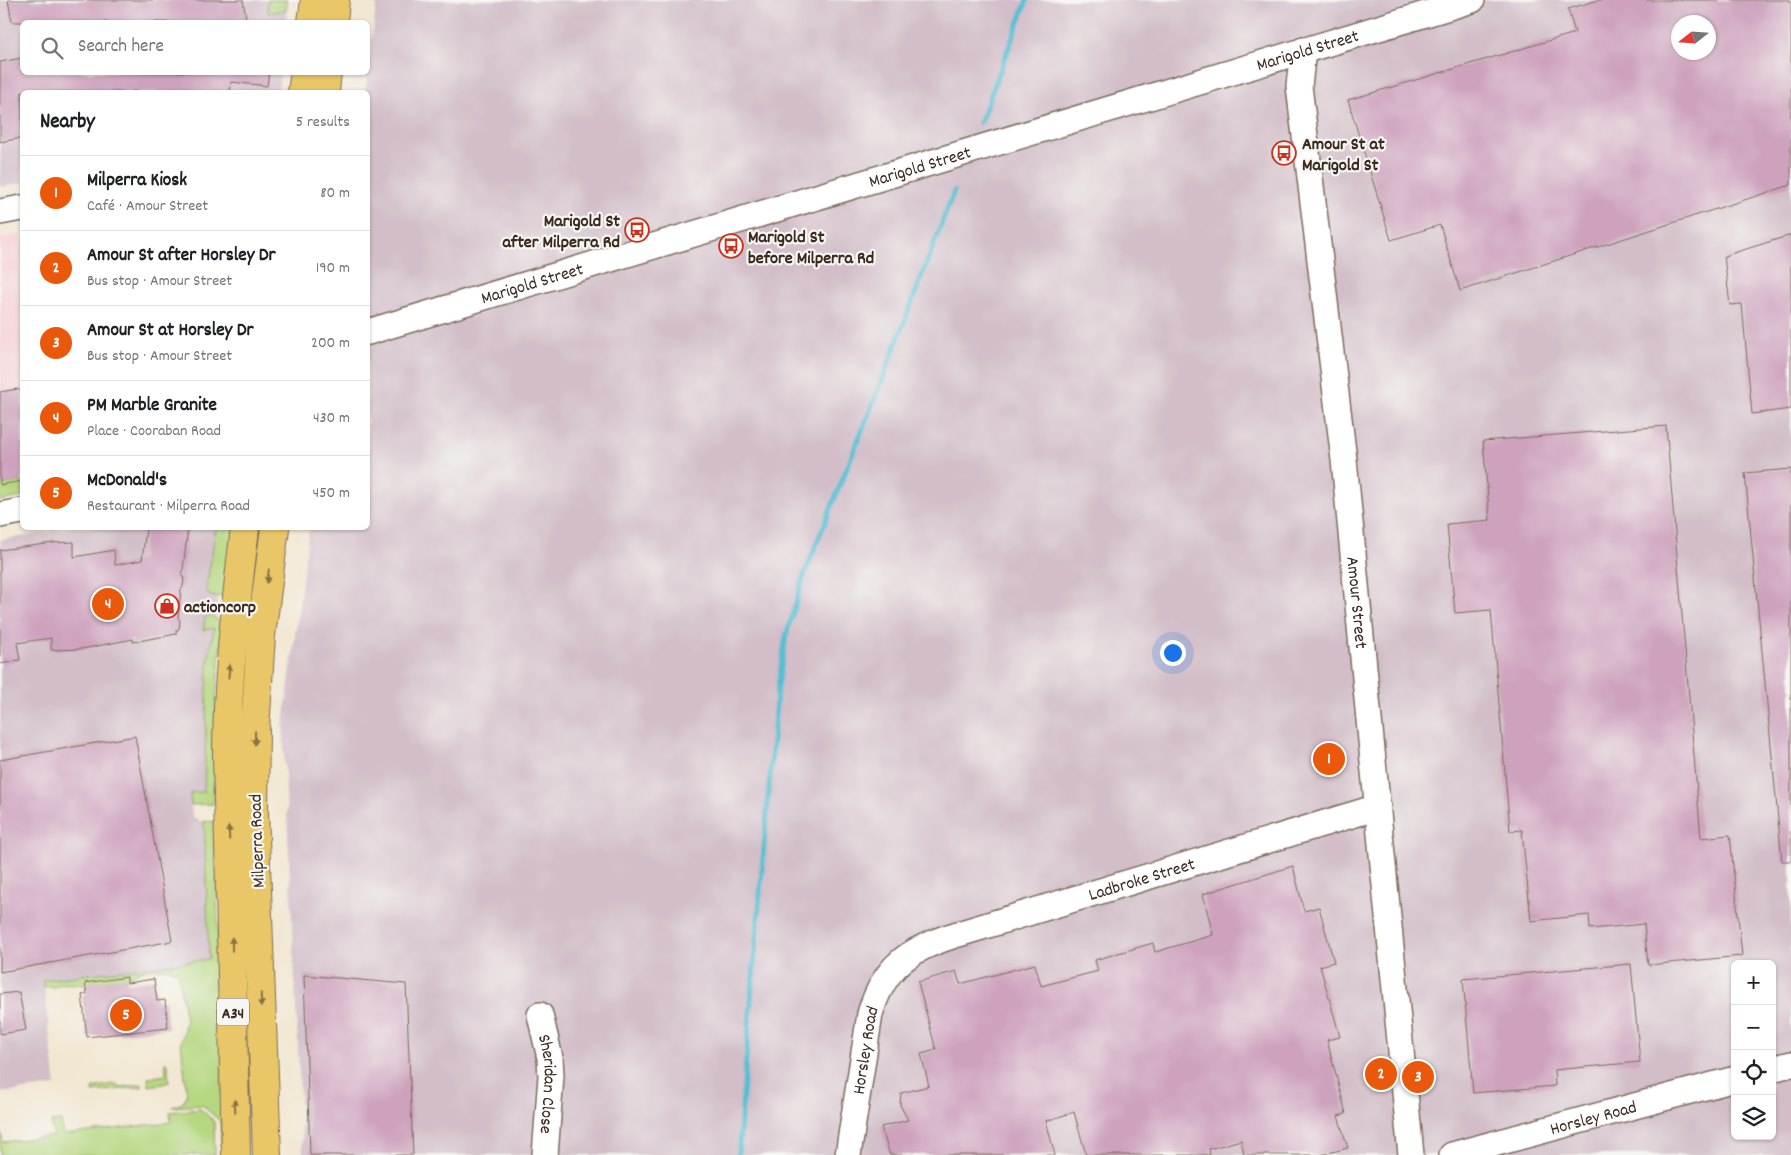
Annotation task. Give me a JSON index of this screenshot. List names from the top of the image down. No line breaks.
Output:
{"streets":{"highway":["Milperra Road","A34"],"street":["Marigold Street","Amour Street","Ladbroke Street","Horsley Road","Sheridan Close"]},"crossings":[["Marigold Street","Amour Street"],["Amour Street","Ladbroke Street"],["Ladbroke Street","Horsley Road"]],"places":{"bus stop":["Amour St at Marigold St","Marigold St after Milperra Rd","Marigold St before Milperra Rd"],"shop":["actioncorp"]},"north":"left","page":{"search":"Search here","heading":["Nearby","5 results"],"list":[{"mark":"1","name":"Milperra Kiosk","note":"Café · Amour Street","value":"80 m"},{"mark":"2","name":"Amour St after Horsley Dr","note":"Bus stop · Amour Street","value":"190 m"},{"mark":"3","name":"Amour St at Horsley Dr","note":"Bus stop · Amour Street","value":"200 m"},{"mark":"4","name":"PM Marble Granite","note":"Place · Cooraban Road","value":"430 m"},{"mark":"5","name":"McDonald's","note":"Restaurant · Milperra Road","value":"450 m"}],"pins":["4","1","5","2","3"],"map_buttons":["+","−"]}}
